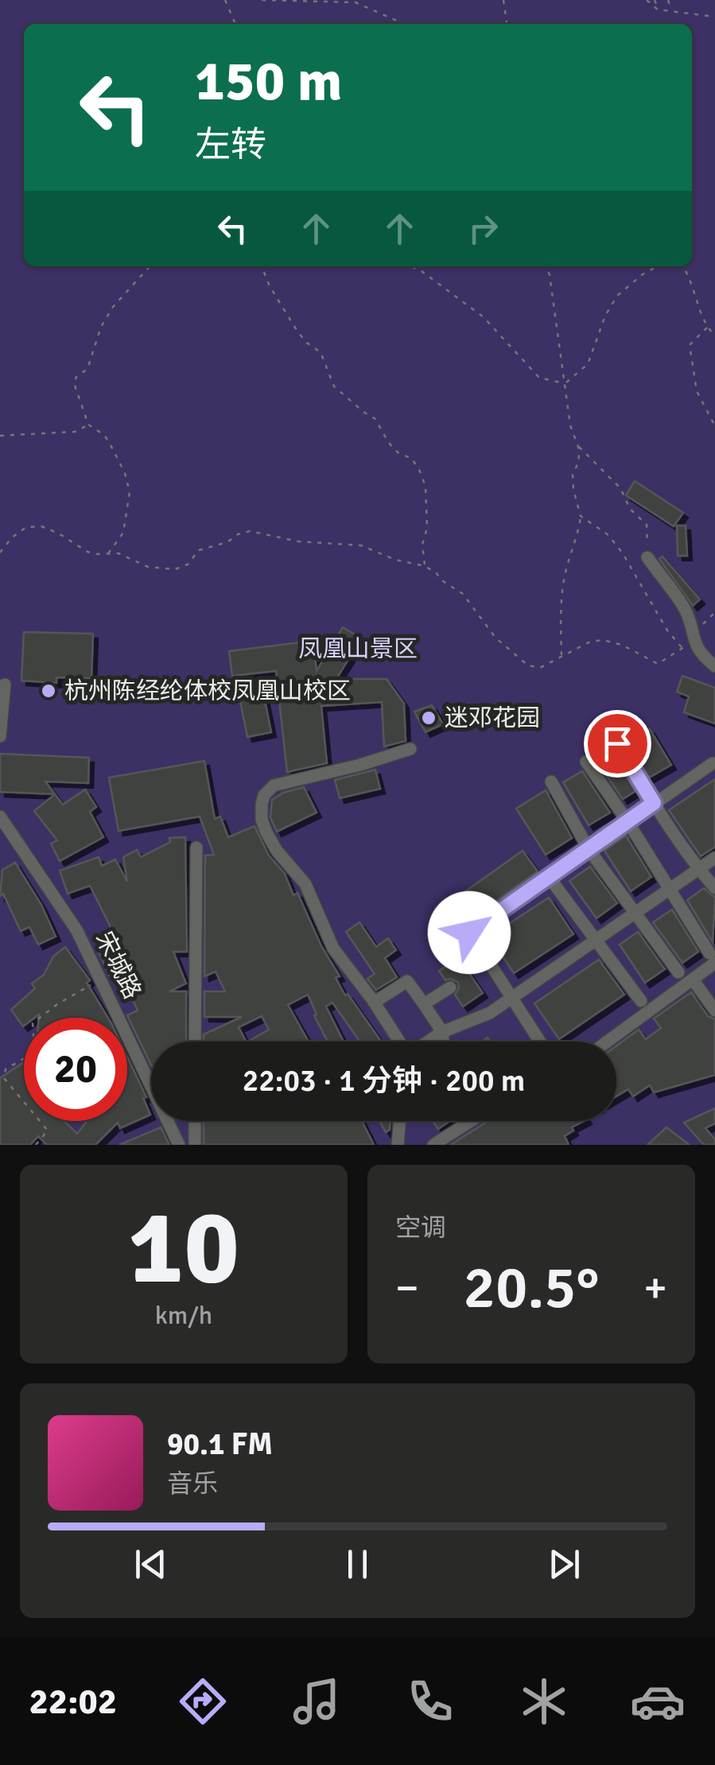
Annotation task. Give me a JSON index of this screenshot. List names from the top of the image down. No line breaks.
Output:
{"streets":{"street":["宋城路"]},"parks":["凤凰山景区"],"places":["杭州陈经纶体校凤凰山校区","迷邓花园"],"page":{"turn":["150 m","左转"],"limit":"20","trip":"22:03 · 1 分钟 · 200 m","tile":[["10","km/h"],"空调"],"heat":["−","20.5°","+"],"song":["90.1 FM","音乐"],"tabs":"22:02"}}
